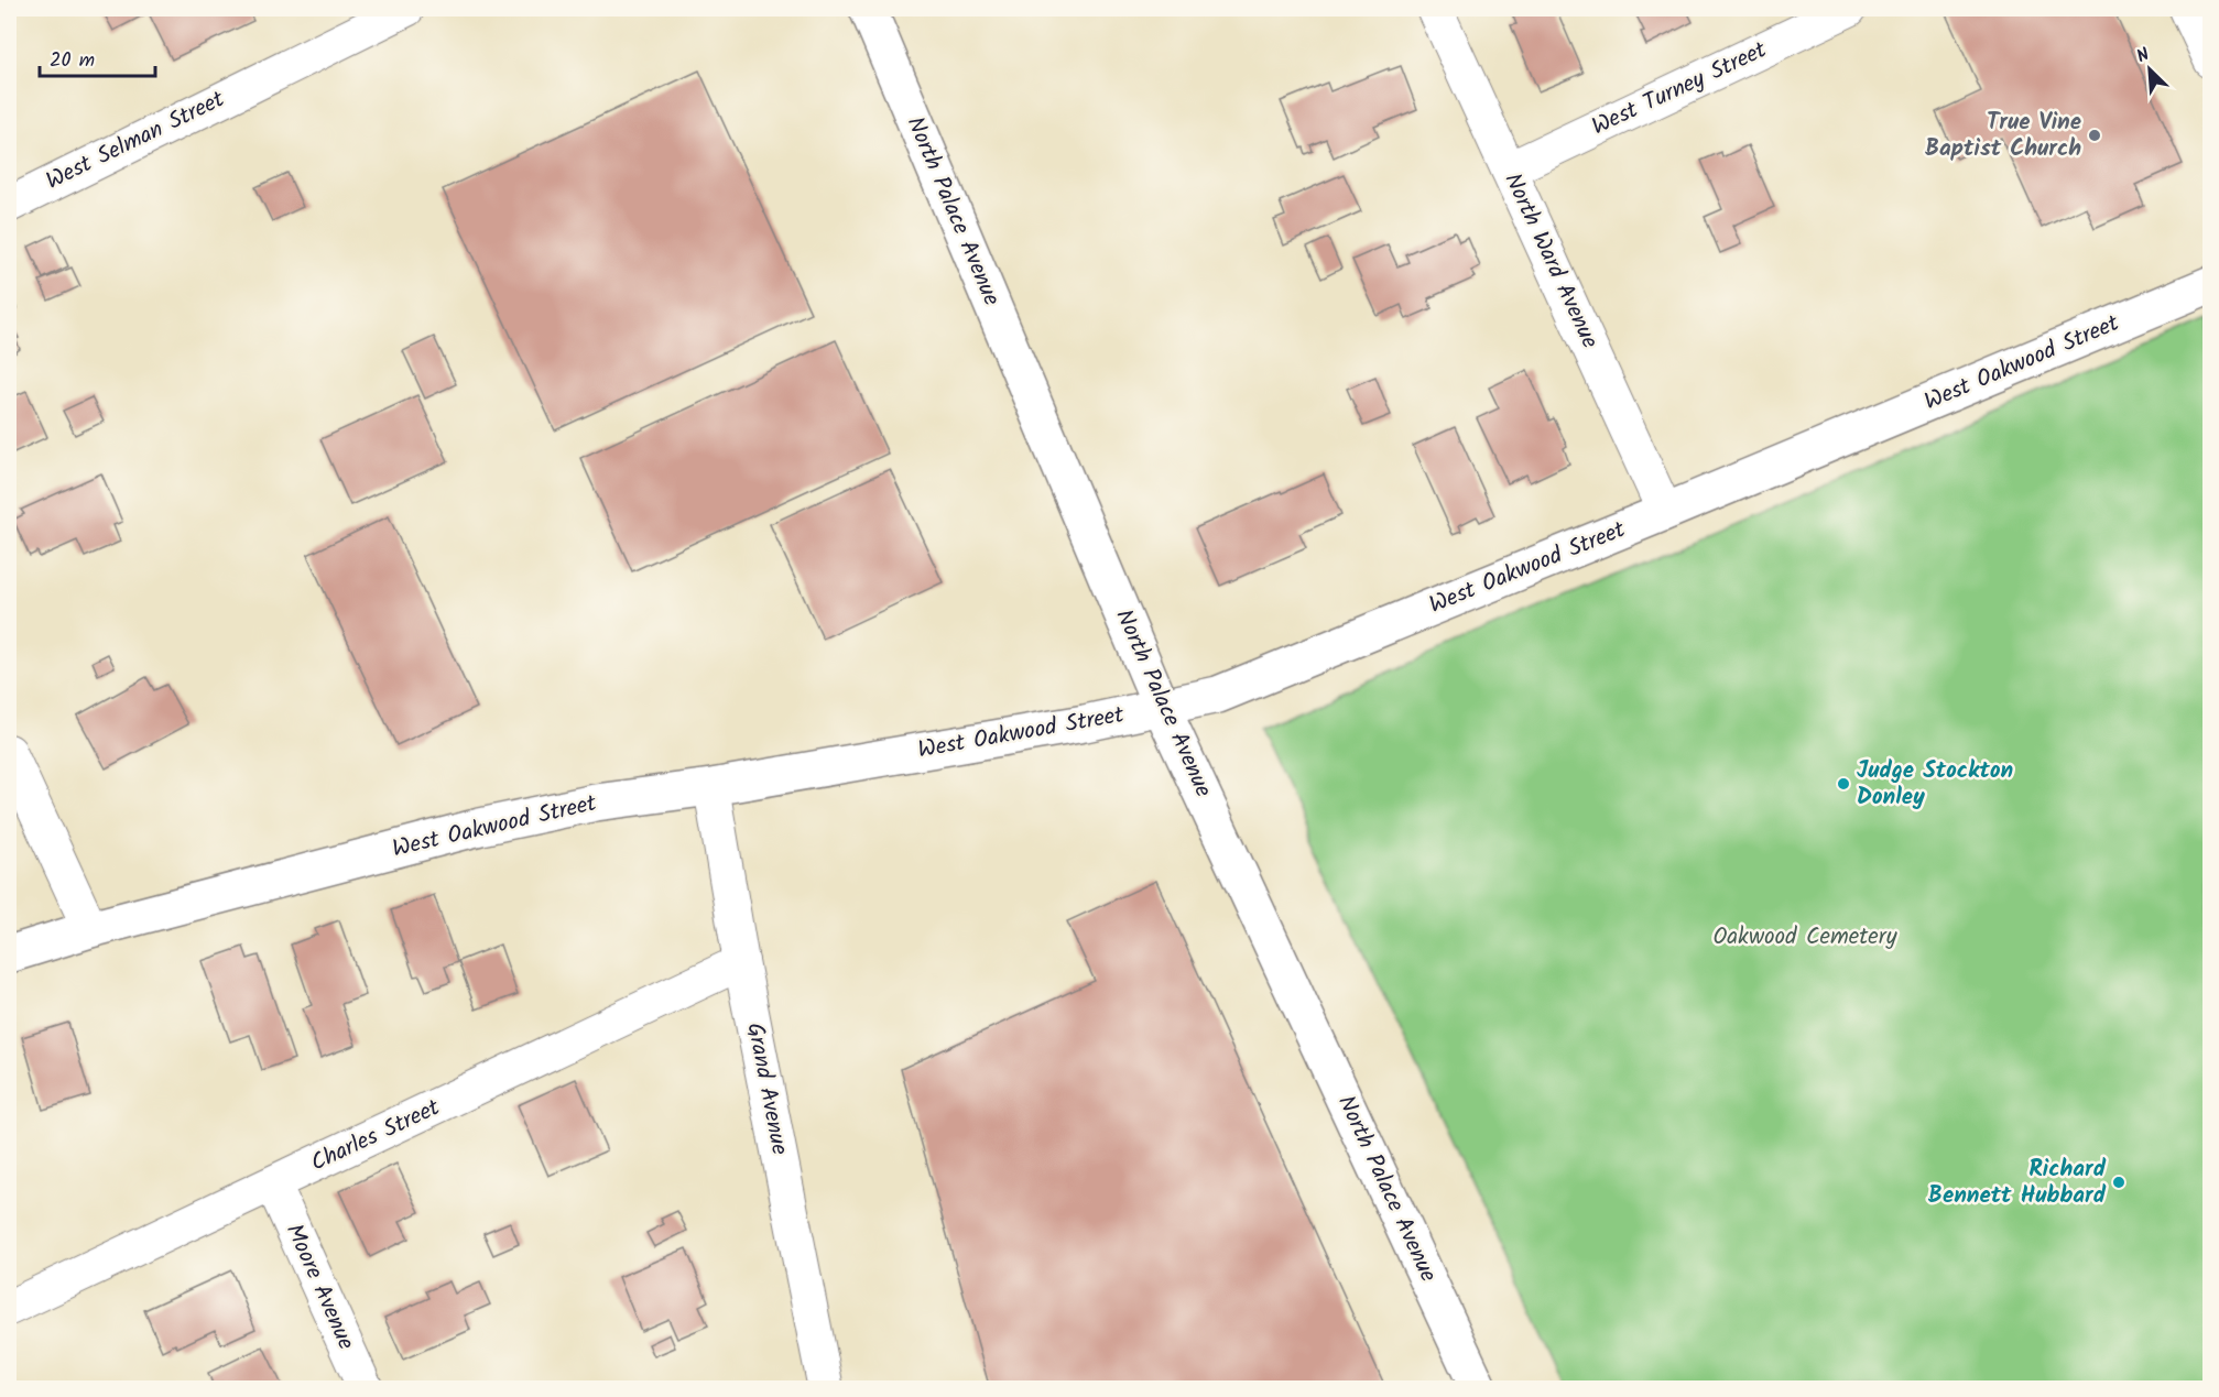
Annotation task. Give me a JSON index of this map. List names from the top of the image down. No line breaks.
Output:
{"streets":{"street":["West Turney Street","West Selman Street","North Palace Avenue","North Ward Avenue","West Oakwood Street","Grand Avenue","Charles Street","Moore Avenue"]},"crossings":[["West Turney Street","North Ward Avenue"],["North Palace Avenue","West Oakwood Street"],["North Ward Avenue","West Oakwood Street"],["West Oakwood Street","Grand Avenue"],["Grand Avenue","Charles Street"],["Charles Street","Moore Avenue"]],"parks":["Oakwood Cemetery"],"places":["True Vine Baptist Church","Judge Stockton Donley","Richard Bennett Hubbard"],"scale_bar":"20 m","north":"top left"}
